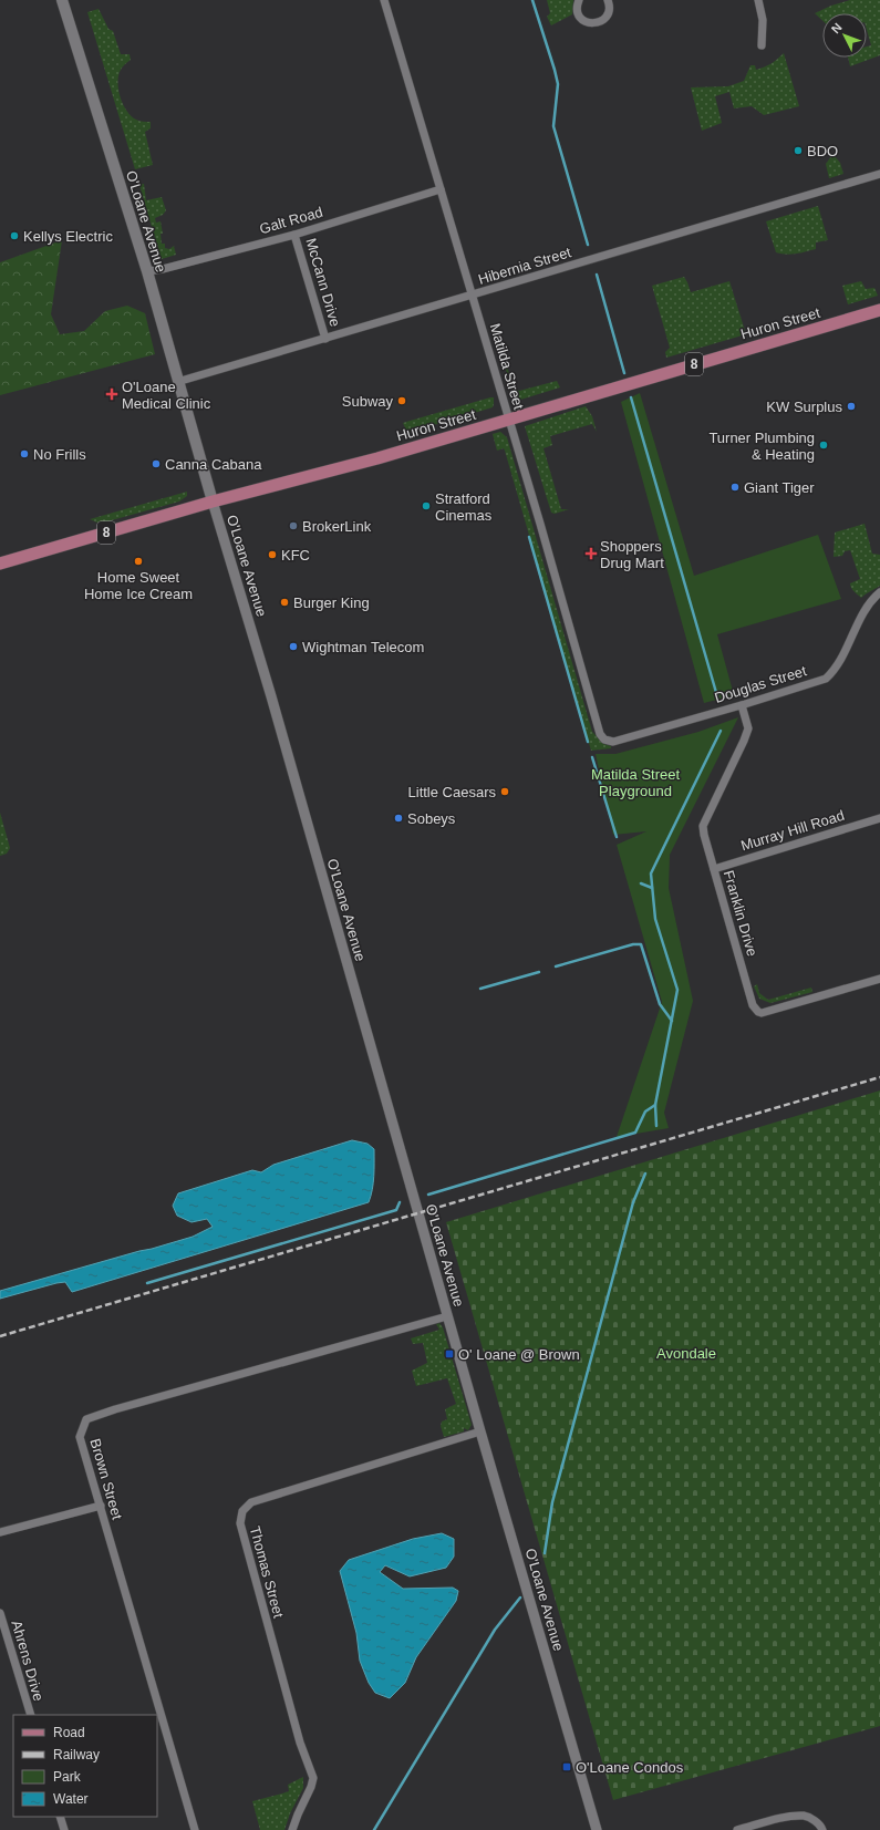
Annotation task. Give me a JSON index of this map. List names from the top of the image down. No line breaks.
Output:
{"streets":{"main road":["O'Loane Avenue","Huron Street","8"],"street":["Galt Road","Hibernia Street","McCann Drive","Matilda Street","Douglas Street","Murray Hill Road","Franklin Drive","Brown Street","Thomas Street","Ahrens Drive"]},"crossings":[["Galt Road","O'Loane Avenue"],["Galt Road","McCann Drive"],["Galt Road","Matilda Street"],["O'Loane Avenue","Hibernia Street"],["O'Loane Avenue","Huron Street"],["O'Loane Avenue","Brown Street"],["O'Loane Avenue","Thomas Street"],["Hibernia Street","McCann Drive"],["Hibernia Street","Matilda Street"],["Huron Street","Matilda Street"],["Matilda Street","Douglas Street"],["Douglas Street","Franklin Drive"],["Murray Hill Road","Franklin Drive"]],"parks":["Matilda Street Playground","Avondale"],"places":{"other":["BDO","Kellys Electric","Subway","KW Surplus","Turner Plumbing & Heating","No Frills","Canna Cabana","Giant Tiger","Stratford Cinemas","BrokerLink","KFC","Home Sweet Home Ice Cream","Burger King","Wightman Telecom","Little Caesars","Sobeys"],"health":["O'Loane Medical Clinic","Shoppers Drug Mart"],"transit":["O' Loane @ Brown","O'Loane Condos"]},"legend":["Road","Railway","Park","Water"],"north":"top left"}
